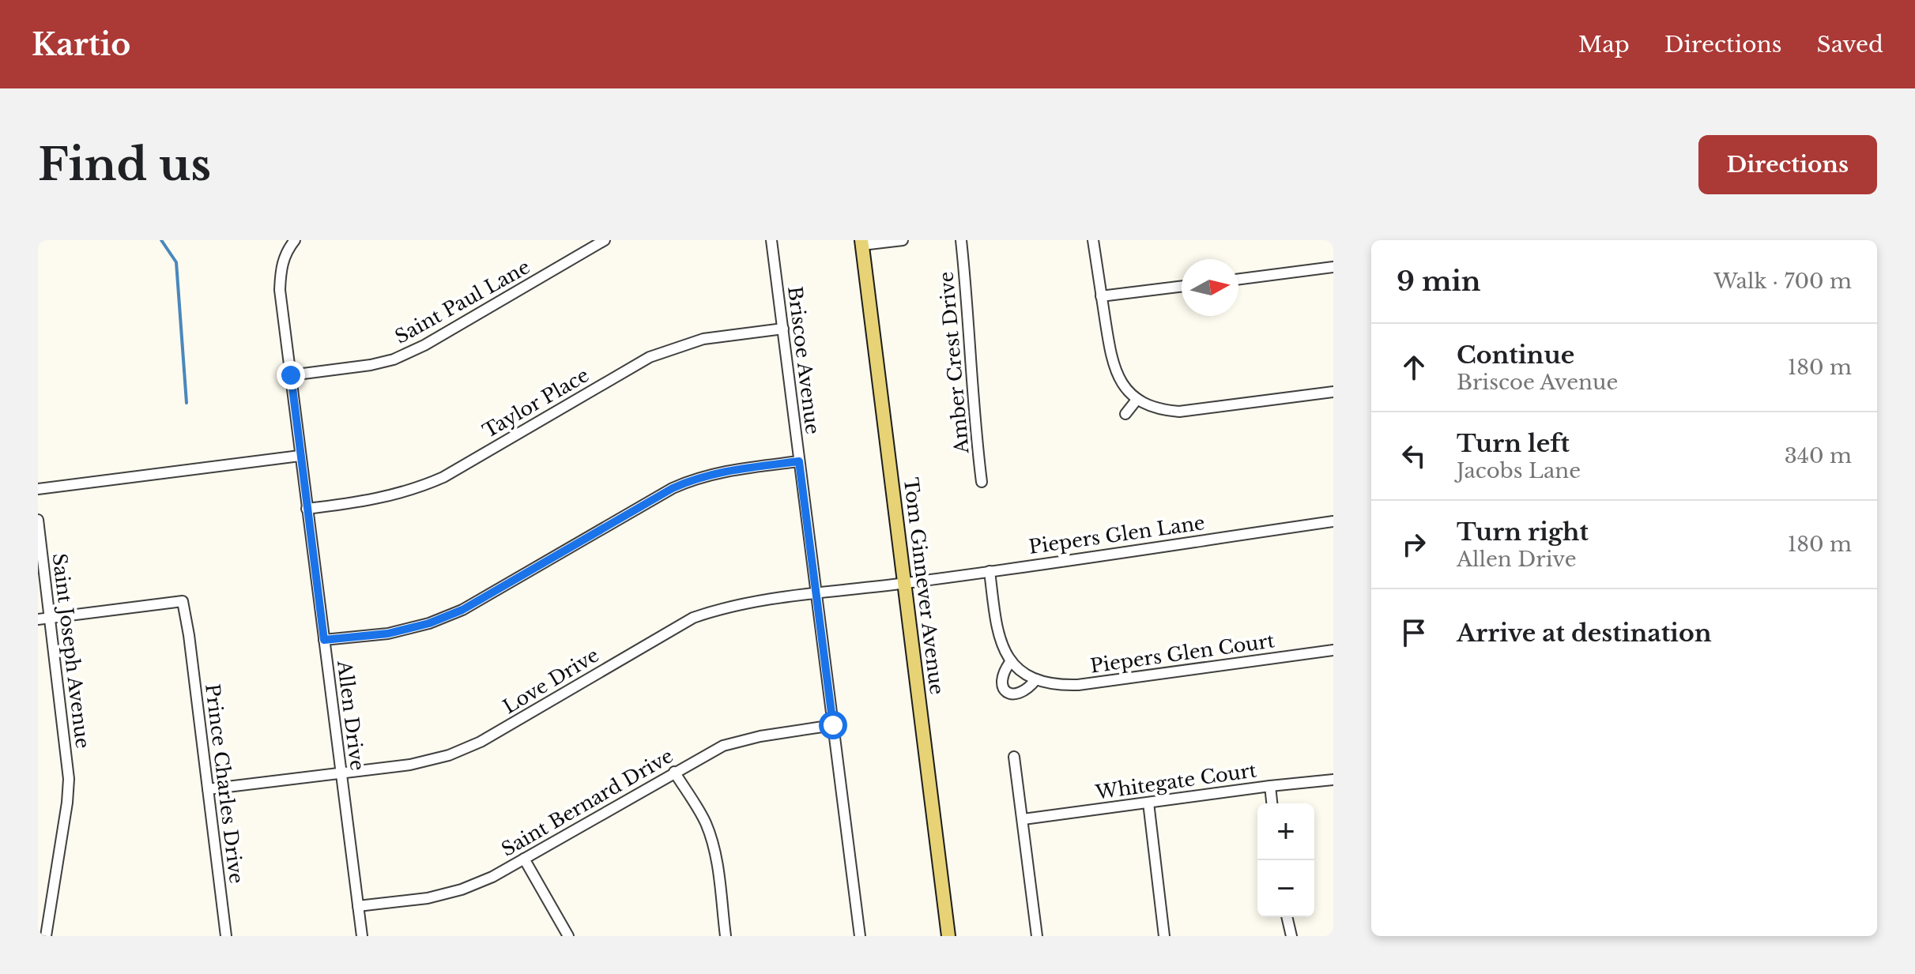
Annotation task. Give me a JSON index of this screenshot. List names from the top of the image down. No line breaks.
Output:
{"streets":{"main road":["Tom Ginnever Avenue"],"street":["Saint Paul Lane","Briscoe Avenue","Amber Crest Drive","Taylor Place","Piepers Glen Lane","Saint Joseph Avenue","Piepers Glen Court","Love Drive","Allen Drive","Whitegate Court","Prince Charles Drive","Saint Bernard Drive"]},"crossings":[["Saint Paul Lane","Allen Drive"],["Briscoe Avenue","Taylor Place"],["Briscoe Avenue","Love Drive"],["Briscoe Avenue","Saint Bernard Drive"],["Taylor Place","Allen Drive"],["Piepers Glen Lane","Tom Ginnever Avenue"],["Piepers Glen Lane","Piepers Glen Court"],["Piepers Glen Lane","Love Drive"],["Tom Ginnever Avenue","Love Drive"],["Saint Joseph Avenue","Prince Charles Drive"],["Love Drive","Allen Drive"],["Love Drive","Prince Charles Drive"],["Allen Drive","Saint Bernard Drive"]],"north":"right","page":{"header":"Kartio","nav":["Map","Directions","Saved"],"buttons":"Directions","title":"Find us","heading":["9 min","Walk · 700 m"],"list":[["Continue","Briscoe Avenue","180 m"],["Turn left","Jacobs Lane","340 m"],["Turn right","Allen Drive","180 m"],"Arrive at destination"],"map_buttons":["+","−"]}}
